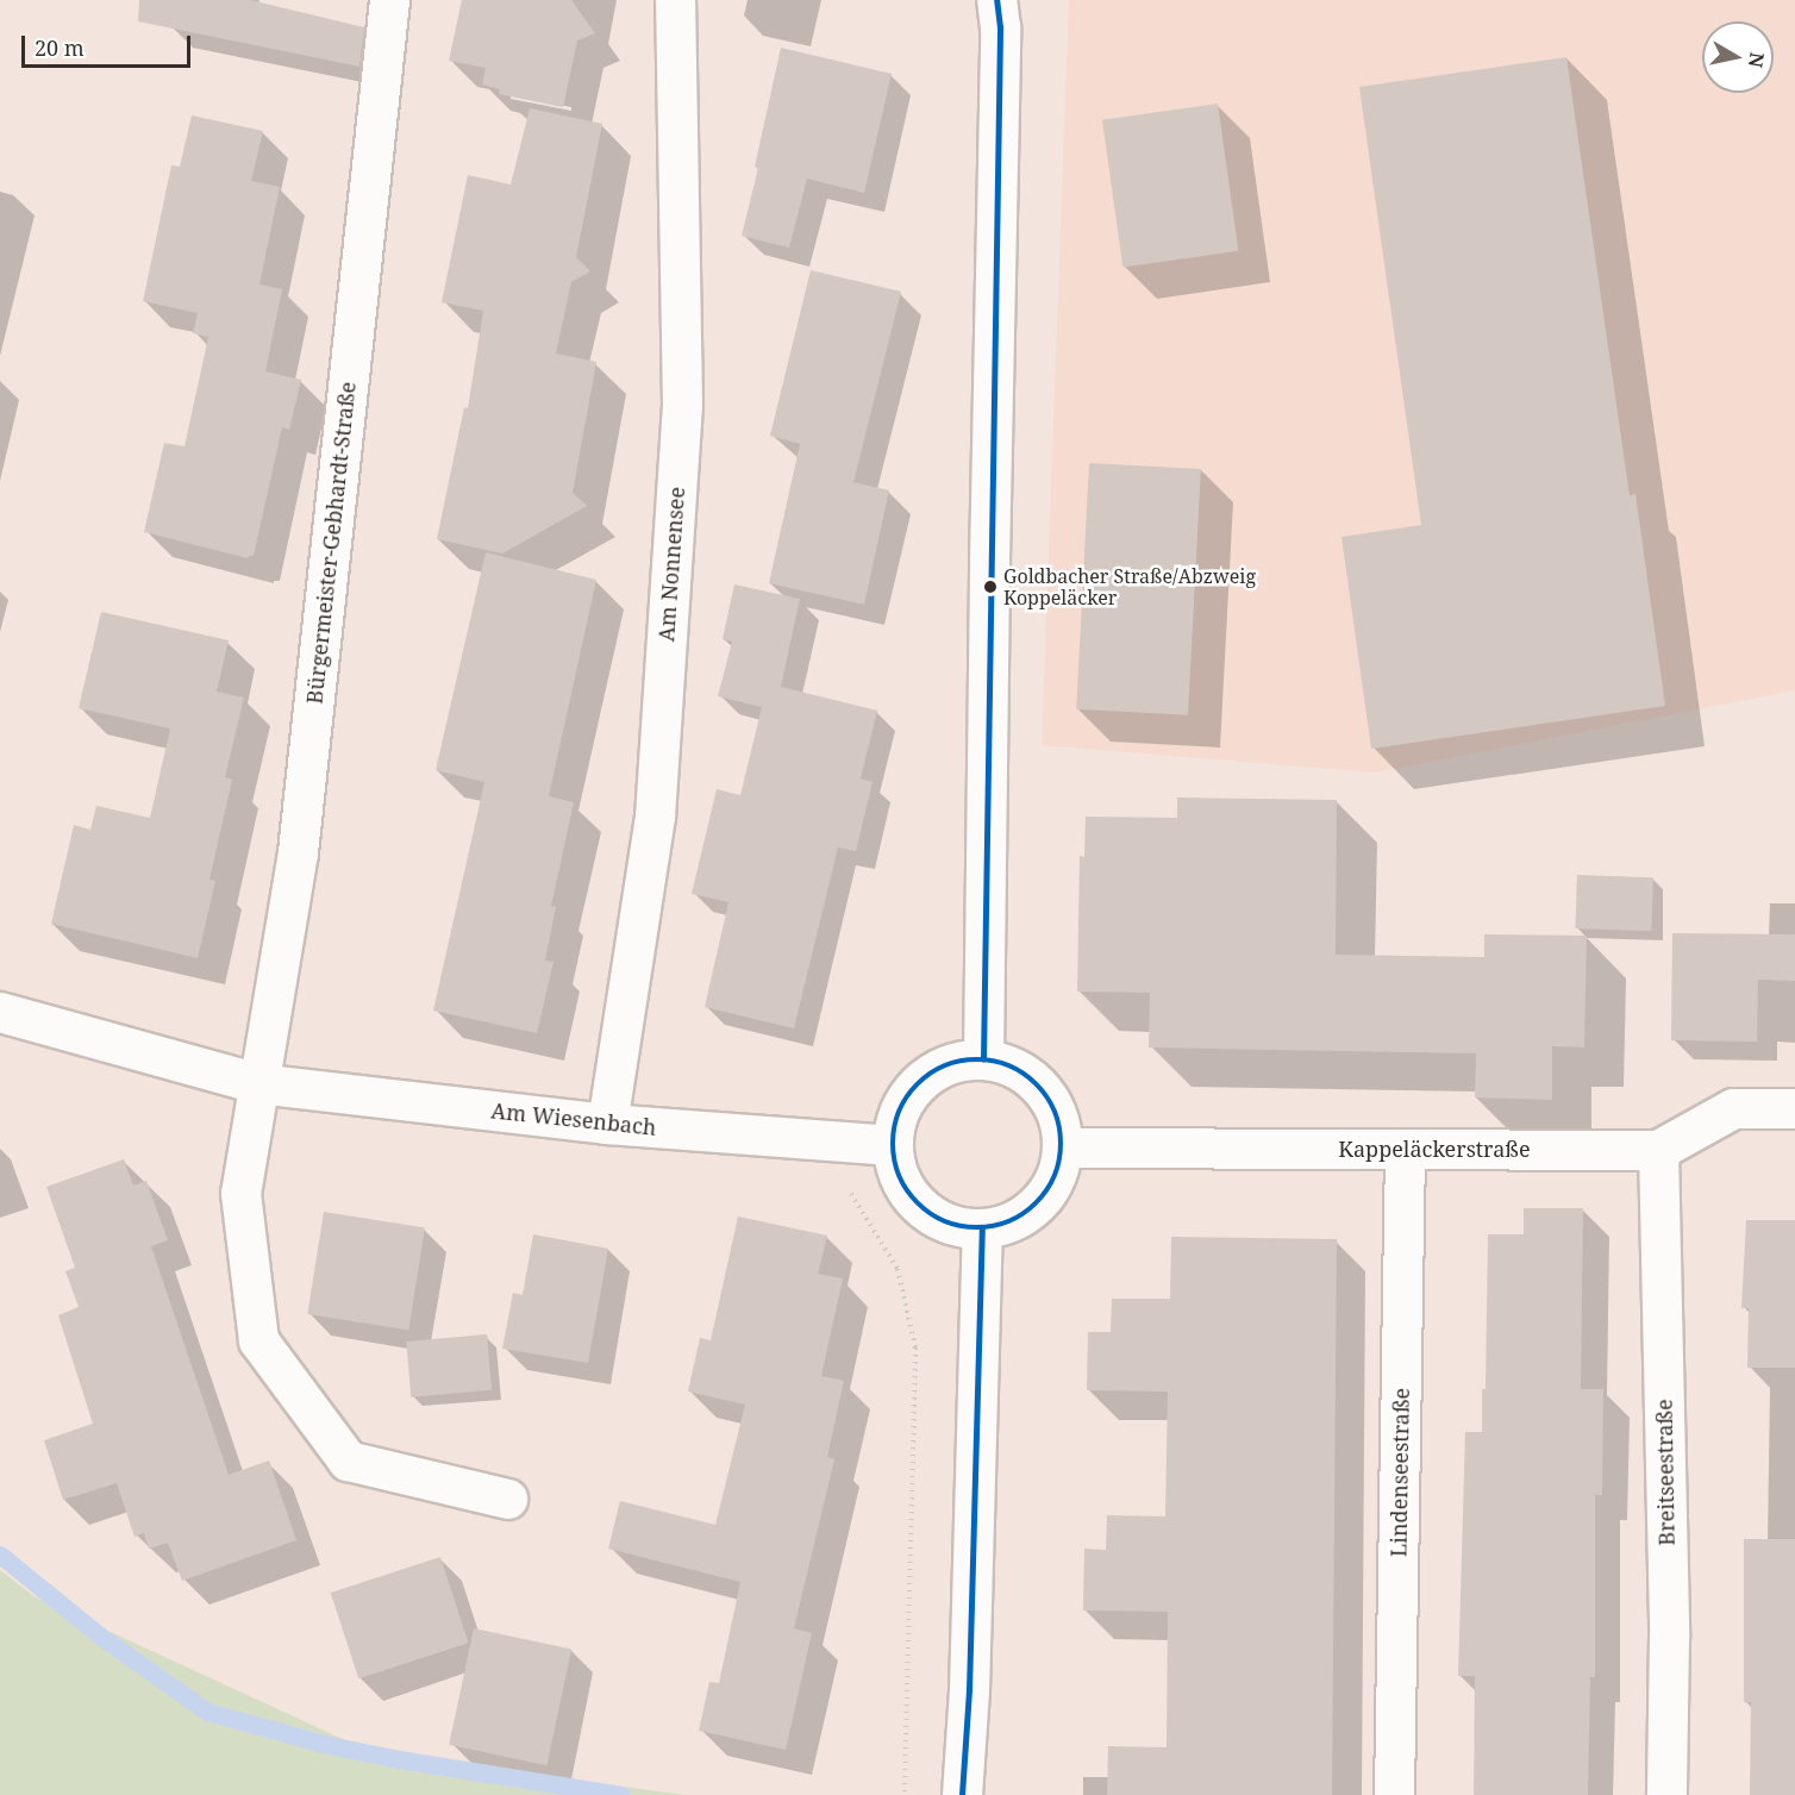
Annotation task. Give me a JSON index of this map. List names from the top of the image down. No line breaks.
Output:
{"streets":{"street":["Bürgermeister-Gebhardt-Straße","Am Nonnensee","Am Wiesenbach","Kappeläckerstraße","Lindenseestraße","Breitseestraße"]},"crossings":[["Bürgermeister-Gebhardt-Straße","Am Wiesenbach"],["Am Nonnensee","Am Wiesenbach"],["Am Wiesenbach","Kappeläckerstraße"],["Kappeläckerstraße","Lindenseestraße"],["Kappeläckerstraße","Breitseestraße"]],"places":["Goldbacher Straße/Abzweig Koppeläcker"],"scale_bar":"20 m","north":"right"}
